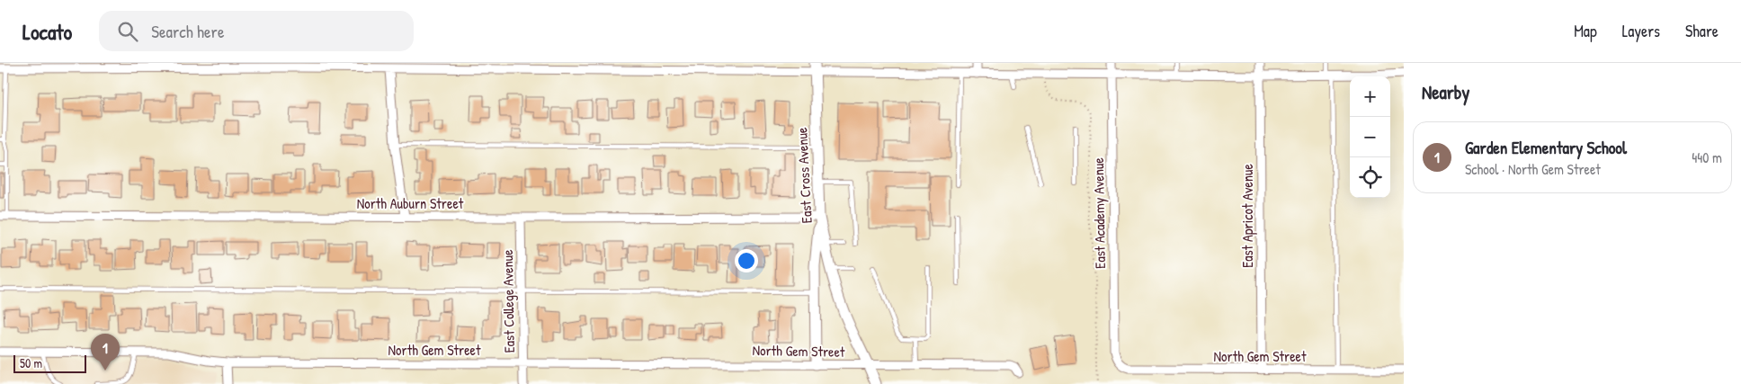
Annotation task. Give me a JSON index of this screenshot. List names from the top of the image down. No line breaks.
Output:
{"streets":{"street":["East Cross Avenue","North Auburn Street","East Academy Avenue","East Apricot Avenue","East College Avenue","North Gem Street"]},"crossings":[["East Cross Avenue","North Auburn Street"],["East Cross Avenue","North Gem Street"],["North Auburn Street","East College Avenue"],["East Academy Avenue","North Gem Street"],["East Apricot Avenue","North Gem Street"],["East College Avenue","North Gem Street"]],"scale_bar":"50 m","page":{"header":"Locato","search":"Search here","nav":["Map","Layers","Share"],"heading":"Nearby","map_buttons":["+","−"],"list":[{"mark":"1","name":"Garden Elementary School","note":"School · North Gem Street","value":"440 m"}],"pins":"1","scale":"50 m"}}
